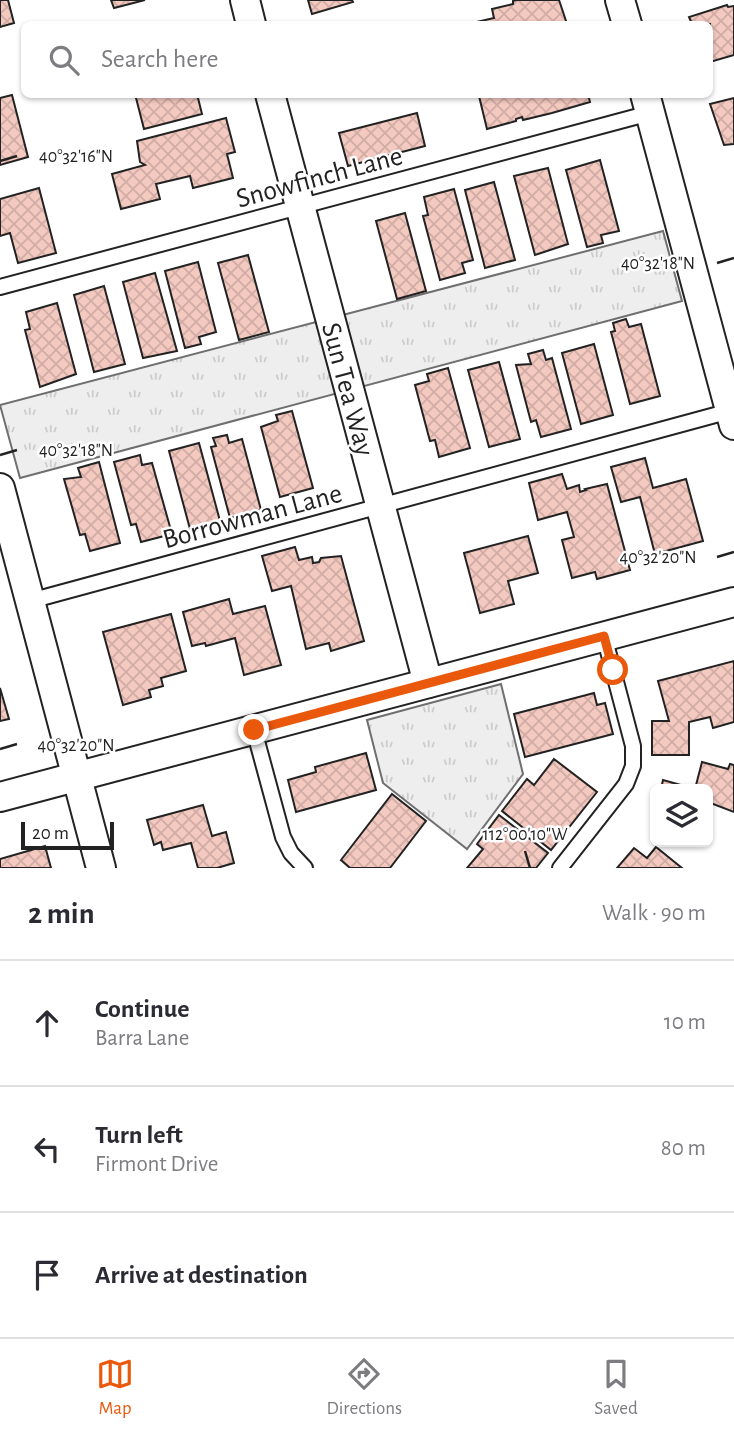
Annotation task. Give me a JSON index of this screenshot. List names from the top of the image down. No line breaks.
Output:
{"streets":{"street":["Sun Tea Way"],"lane":["Snowfinch Lane","Borrowman Lane"]},"crossings":[["Snowfinch Lane","Sun Tea Way"],["Sun Tea Way","Borrowman Lane"]],"scale_bar":"20 m","page":{"search":"Search here","scale":"20 m","heading":["2 min","Walk · 90 m"],"list":[["Continue","Barra Lane","10 m"],["Turn left","Firmont Drive","80 m"],"Arrive at destination"],"nav":["Map","Directions","Saved"]},"coordinates":["40°32'16\"N","40°32'18\"N","40°32'20\"N","112°00'10\"W"]}
